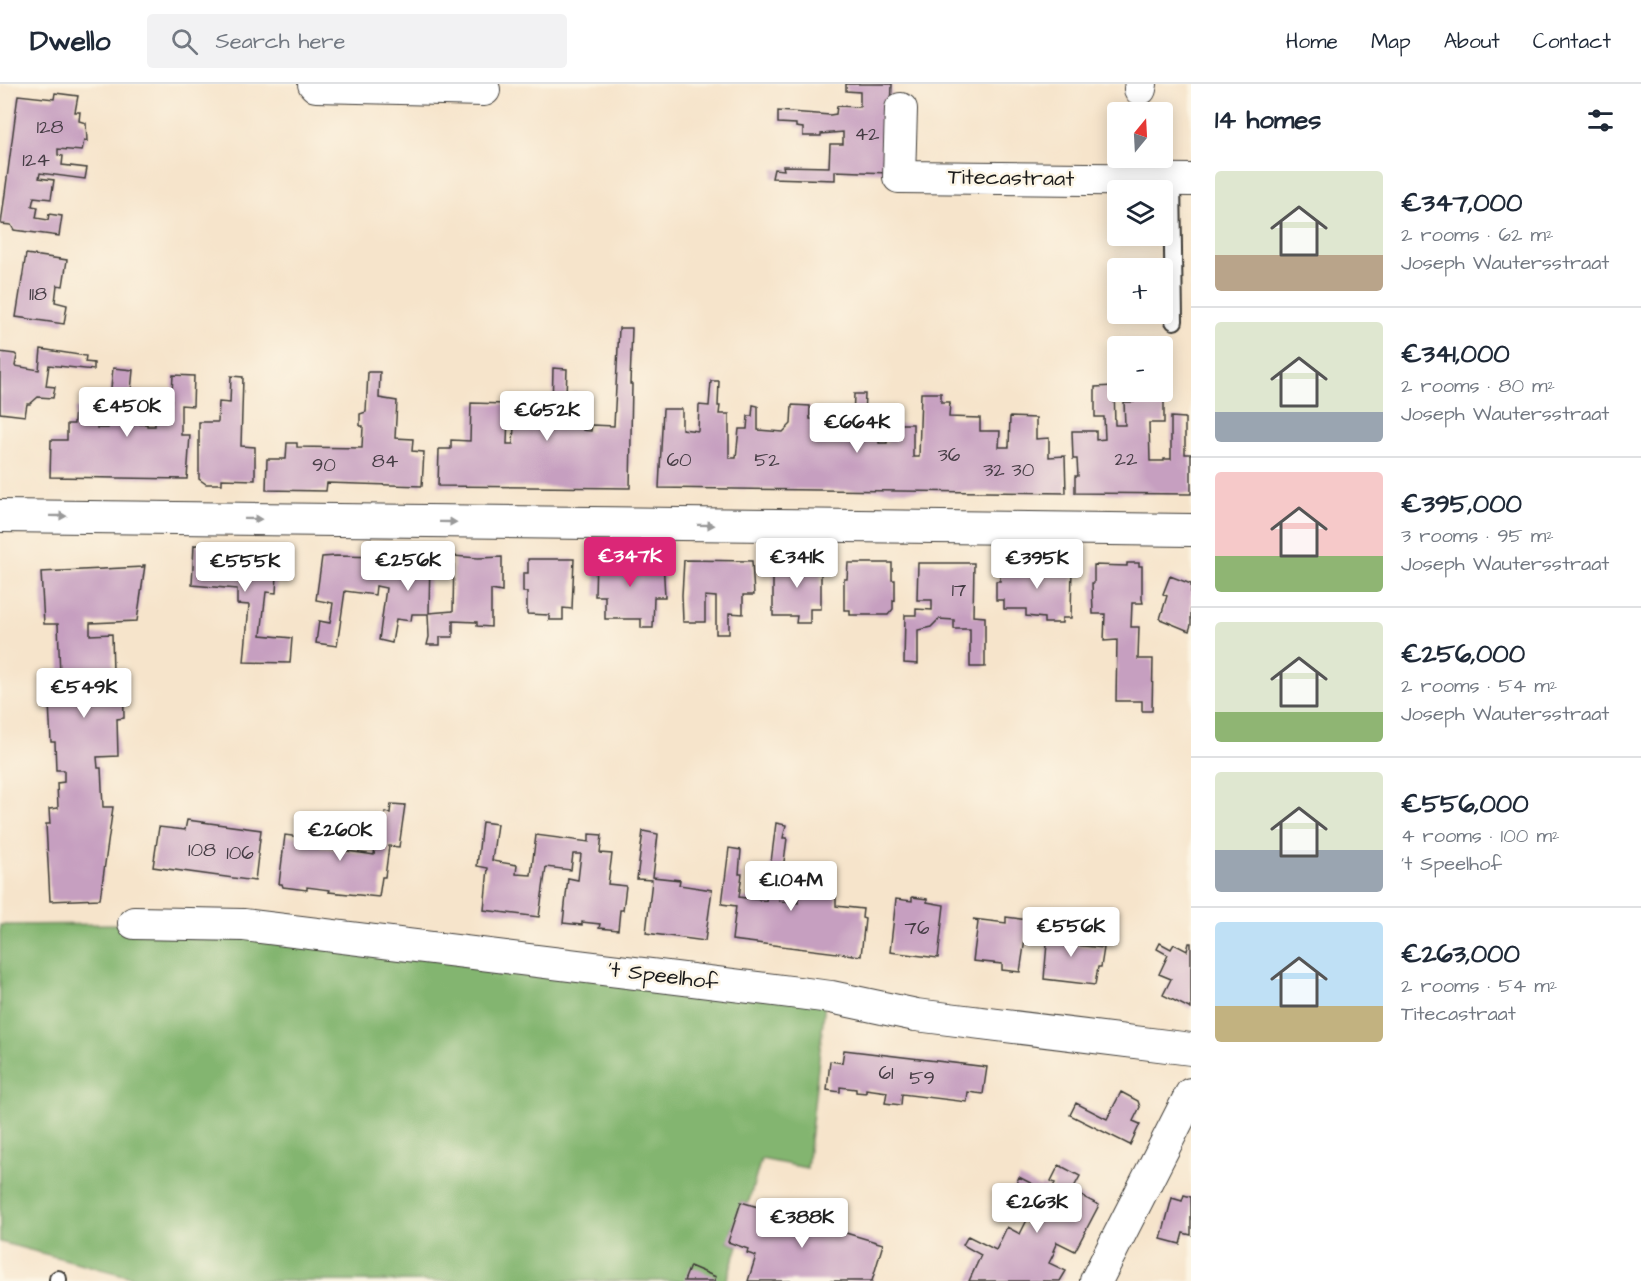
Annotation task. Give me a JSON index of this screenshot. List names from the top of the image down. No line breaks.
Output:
{"streets":{"street":["Titecastraat","'t Speelhof"]},"house_numbers":["128","42","124","118","36","22","60","52","84","90","32","30","17","108","106","76","61","59"],"north":"top","page":{"header":"Dwello","search":"Search here","nav":["Home","Map","About","Contact"],"heading":"14 homes","map_buttons":["+","−"],"list":[{"name":"€347,000","note":"2 rooms · 62 m² · Joseph Wautersstraat"},{"name":"€341,000","note":"2 rooms · 80 m² · Joseph Wautersstraat"},{"name":"€395,000","note":"3 rooms · 95 m² · Joseph Wautersstraat"},{"name":"€256,000","note":"2 rooms · 54 m² · Joseph Wautersstraat"},{"name":"€556,000","note":"4 rooms · 100 m² · 't Speelhof"},{"name":"€263,000","note":"2 rooms · 54 m² · Titecastraat"}],"price":["€450K","€652K","€664K","€347K","€341K","€395K","€256K","€555K","€549K","€260K","€1.04M","€556K","€263K","€388K"]}}
